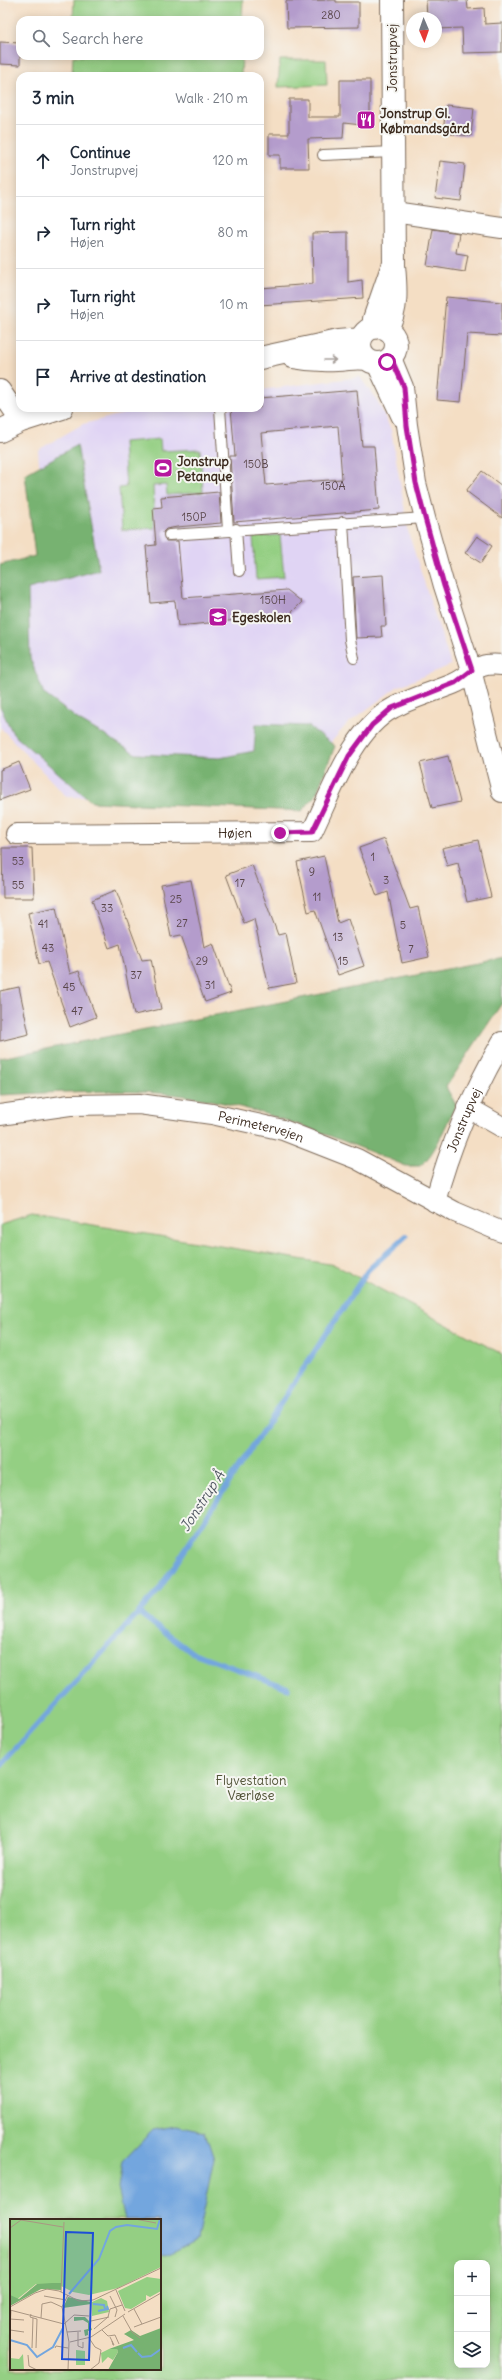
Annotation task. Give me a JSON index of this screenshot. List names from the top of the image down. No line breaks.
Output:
{"streets":{"street":["Jonstrupvej","Højen","Perimetervejen"]},"crossings":[["Jonstrupvej","Perimetervejen"]],"water":["Jonstrup Å"],"parks":["Flyvestation Værløse"],"places":{"restaurant":["Jonstrup Gl. Købmandsgård"],"sports":["Jonstrup Petanque"],"school or university":["Egeskolen"]},"house_numbers":["280","150B","150A","150P","150H","1","53","9","3","17","55","11","25","33","27","41","5","13","43","7","29","15","37","31","45","47"],"north":"bottom","page":{"search":"Search here","heading":["3 min","Walk · 210 m"],"list":[["Continue","Jonstrupvej","120 m"],["Turn right","Højen","80 m"],["Turn right","Højen","10 m"],"Arrive at destination"],"map_buttons":["+","−"]}}
